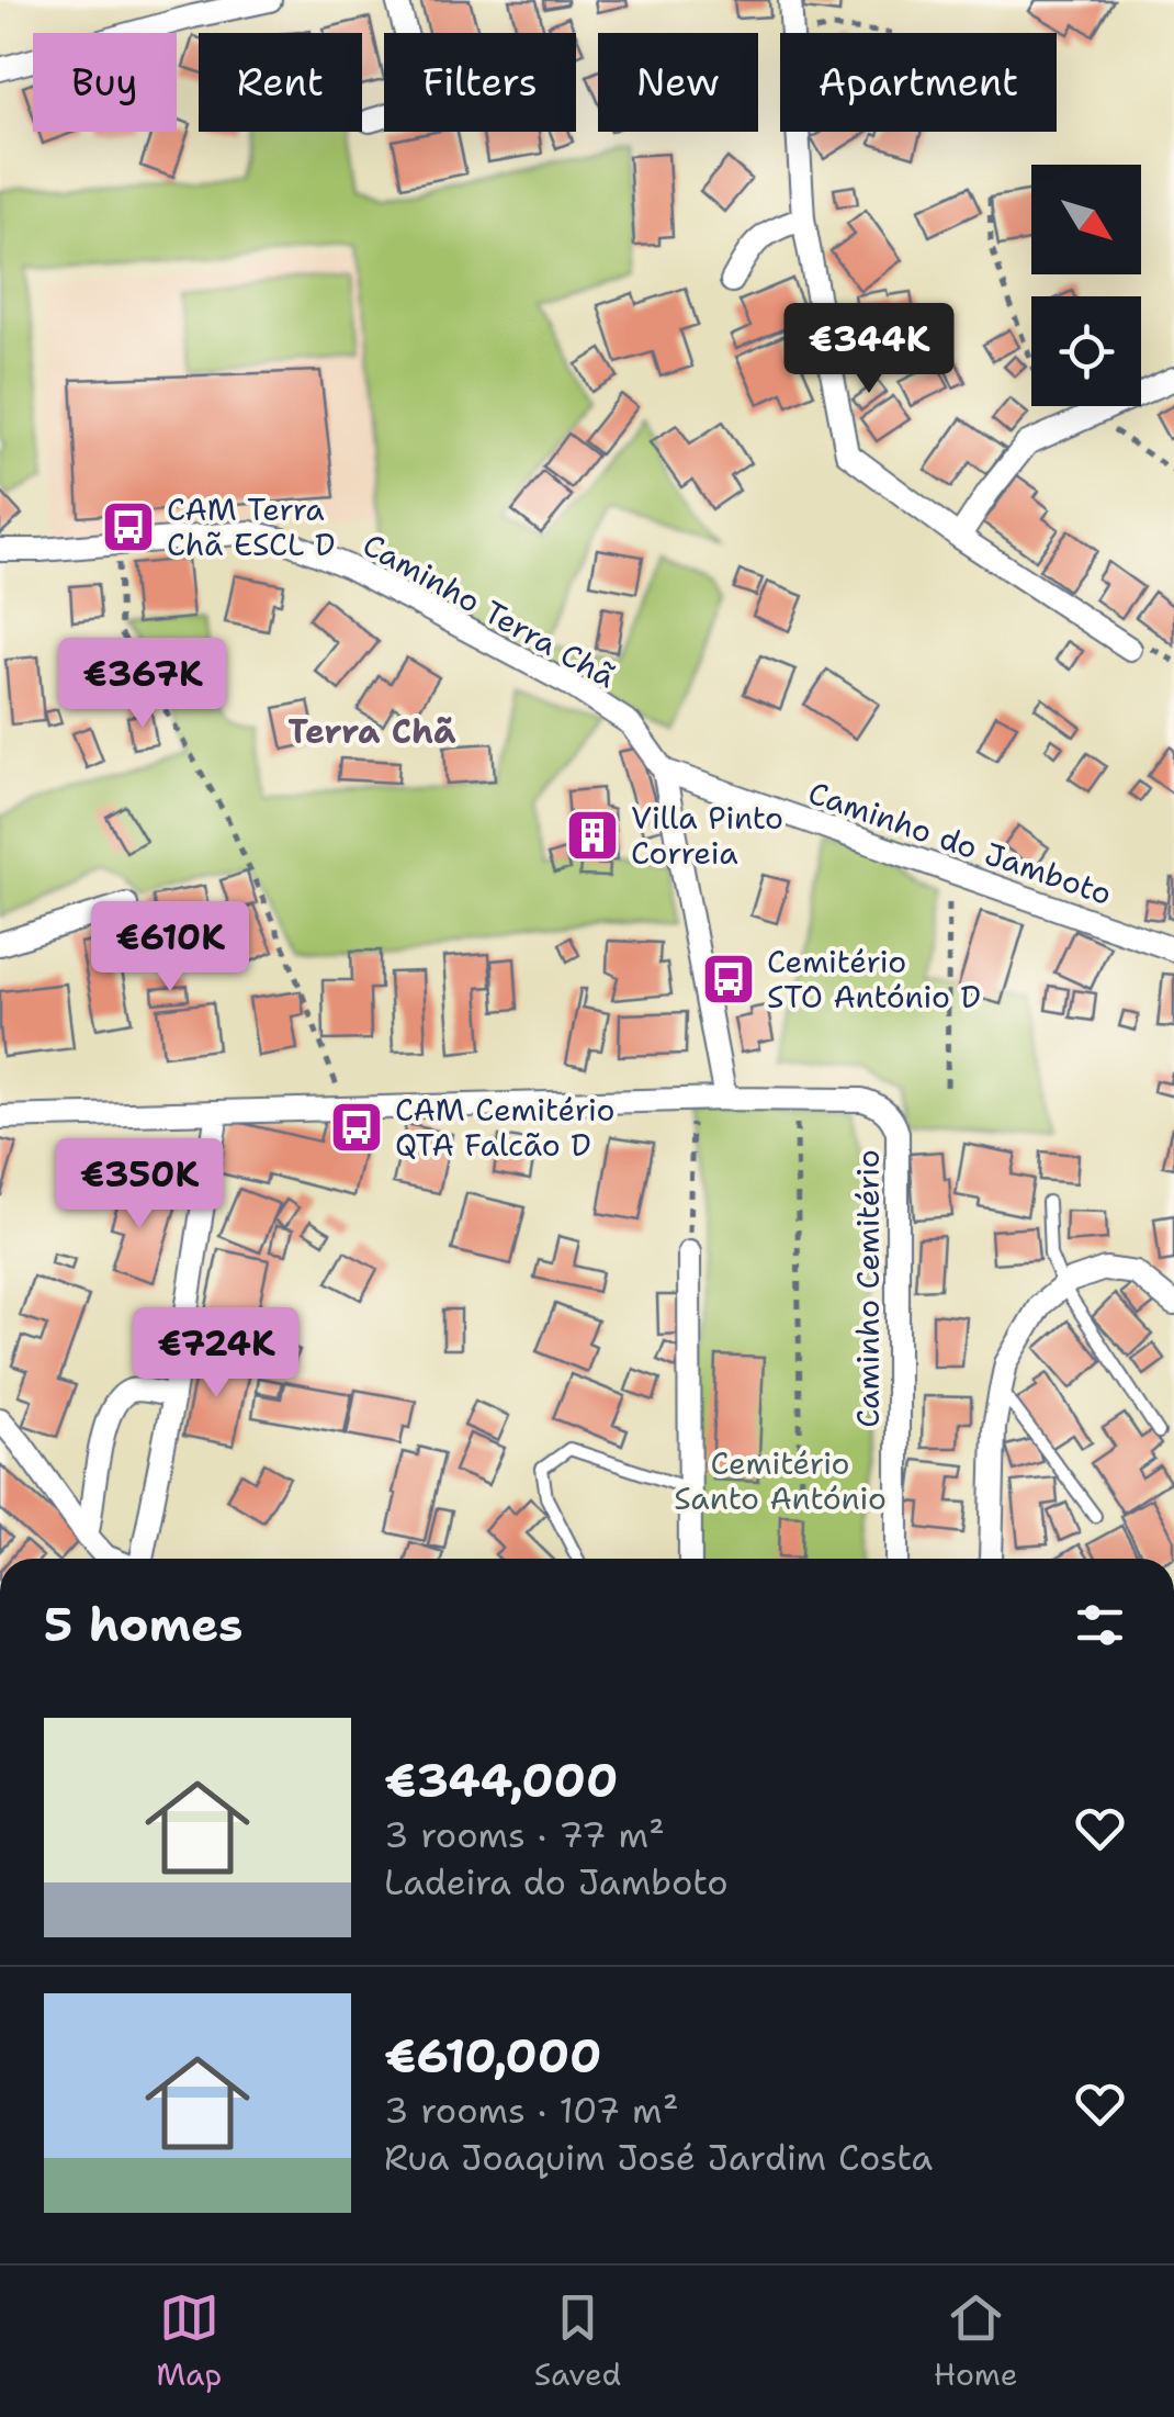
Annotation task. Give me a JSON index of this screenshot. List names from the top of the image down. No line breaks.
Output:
{"streets":{"street":["Caminho Terra Chã","Caminho do Jamboto","Caminho Cemitério"]},"crossings":[["Caminho Terra Chã","Caminho do Jamboto"]],"districts":["Terra Chã"],"parks":["Cemitério Santo António"],"places":{"bus stop":["CAM Terra Chã ESCL D","Cemitério STO António D","CAM Cemitério QTA Falcão D"],"building":["Villa Pinto Correia"]},"north":"bottom right","page":{"chip":["Buy","Rent","Filters","New","Apartment"],"price":["€344K","€367K","€610K","€350K","€724K"],"heading":"5 homes","list":[{"name":"€344,000","note":"3 rooms · 77 m² · Ladeira do Jamboto"},{"name":"€610,000","note":"3 rooms · 107 m² · Rua Joaquim José Jardim Costa"}],"tabs":["Map","Saved","Home"]}}
